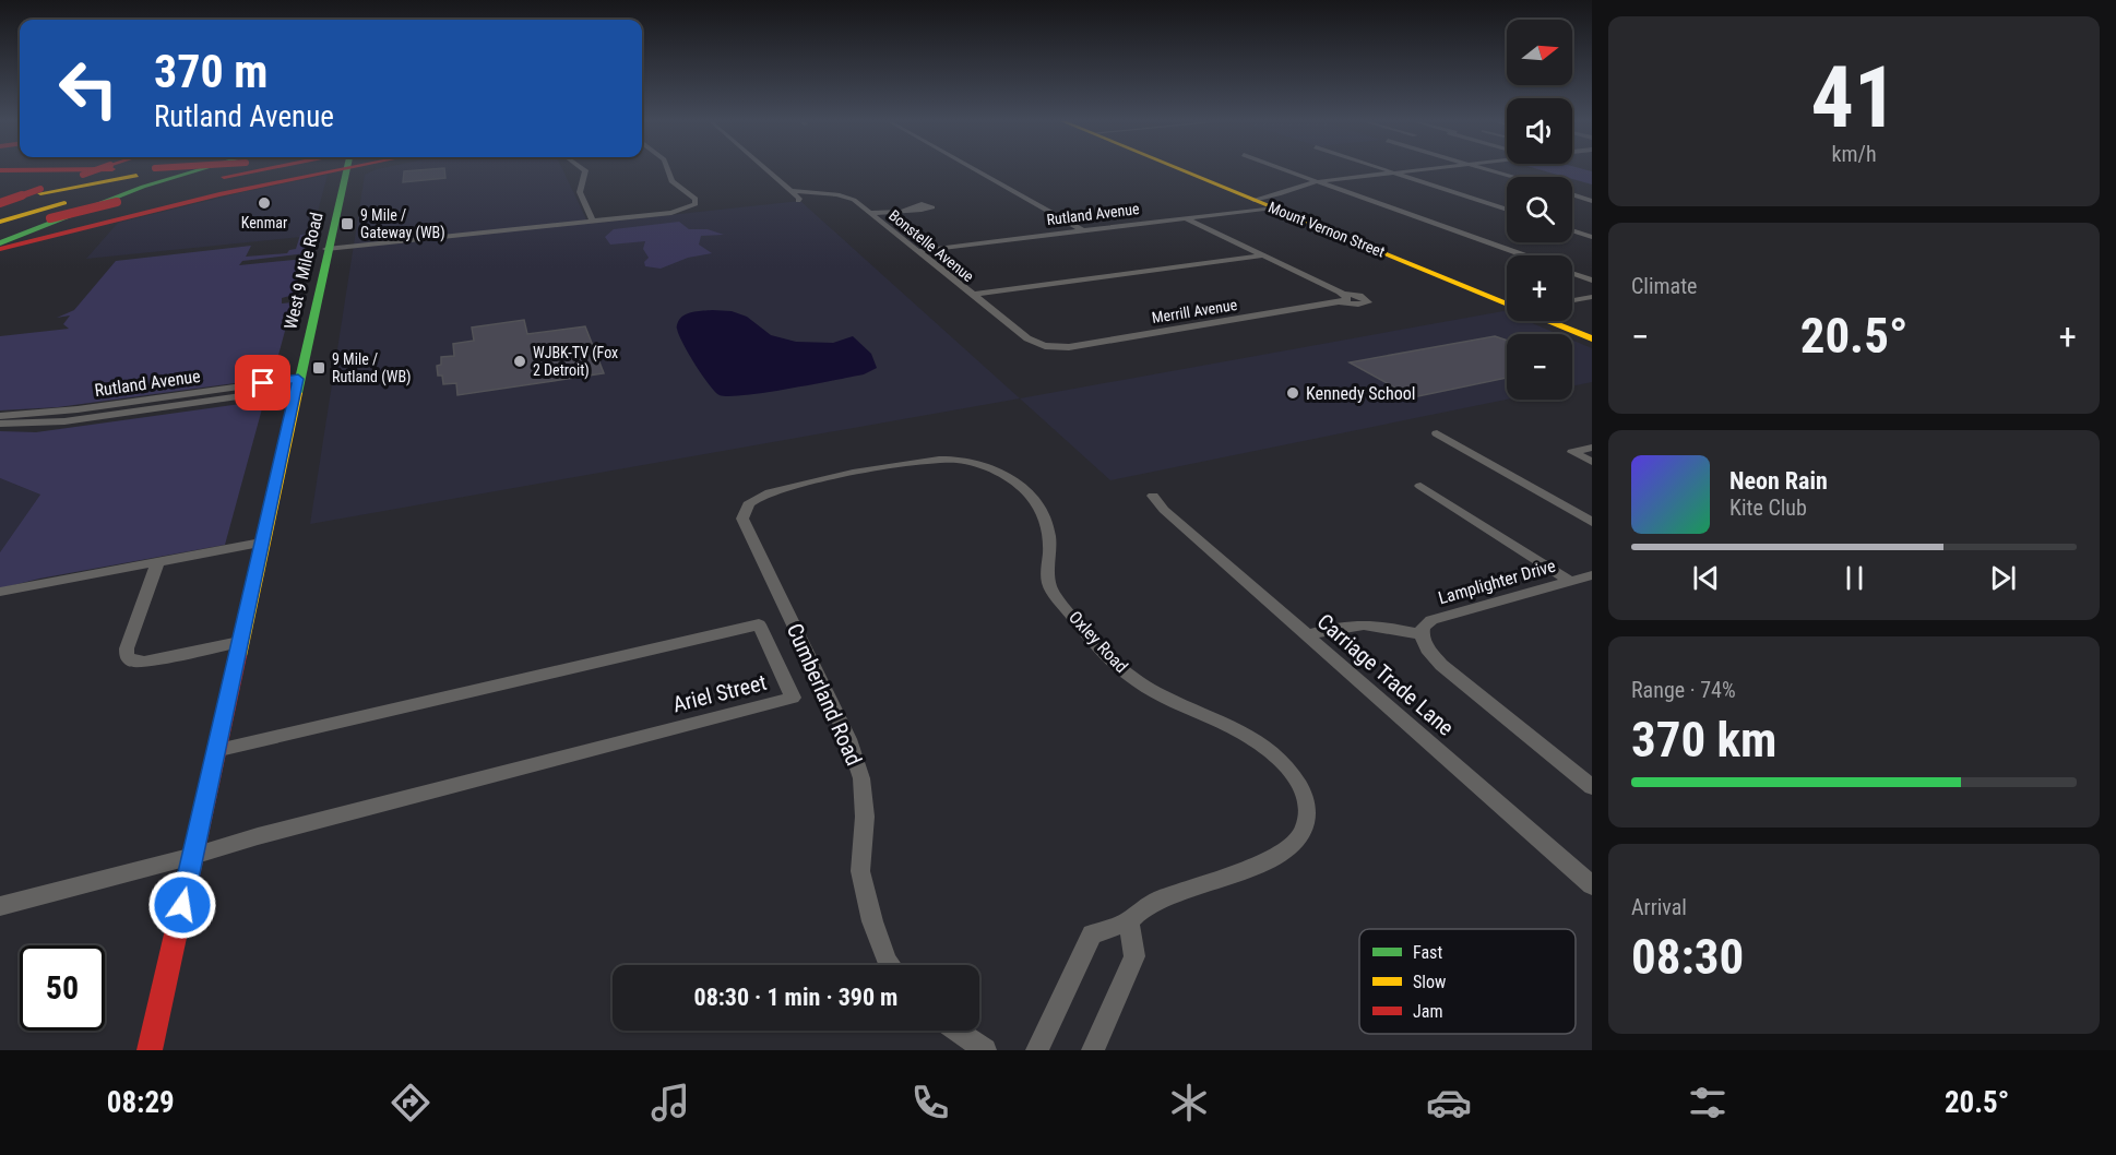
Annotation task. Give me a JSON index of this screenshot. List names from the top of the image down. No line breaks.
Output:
{"streets":{"main road":["Mount Vernon Street","West 9 Mile Road"],"street":["Rutland Avenue","Bonstelle Avenue","Merrill Avenue","Lamplighter Drive","Oxley Road","Carriage Trade Lane","Ariel Street","Cumberland Road"]},"crossings":[["Rutland Avenue","Mount Vernon Street"],["Rutland Avenue","Bonstelle Avenue"],["Rutland Avenue","West 9 Mile Road"],["Bonstelle Avenue","Merrill Avenue"],["West 9 Mile Road","Ariel Street"],["Oxley Road","Cumberland Road"]],"places":{"other":["Kenmar","WJBK-TV (Fox 2 Detroit)","Kennedy School"],"transit":["9 Mile / Gateway (WB)","9 Mile / Rutland (WB)"]},"legend":["Fast","Slow","Jam"],"north":"right","page":{"tile":[["41","km/h"],"Climate",["Range · 74%","370 km"],["Arrival","08:30"]],"map_buttons":["+","−"],"turn":["370 m","Rutland Avenue"],"heat":["−","20.5°","+"],"song":["Neon Rain","Kite Club"],"limit":"50","trip":"08:30 · 1 min · 390 m","tabs":["08:29","20.5°"]}}
